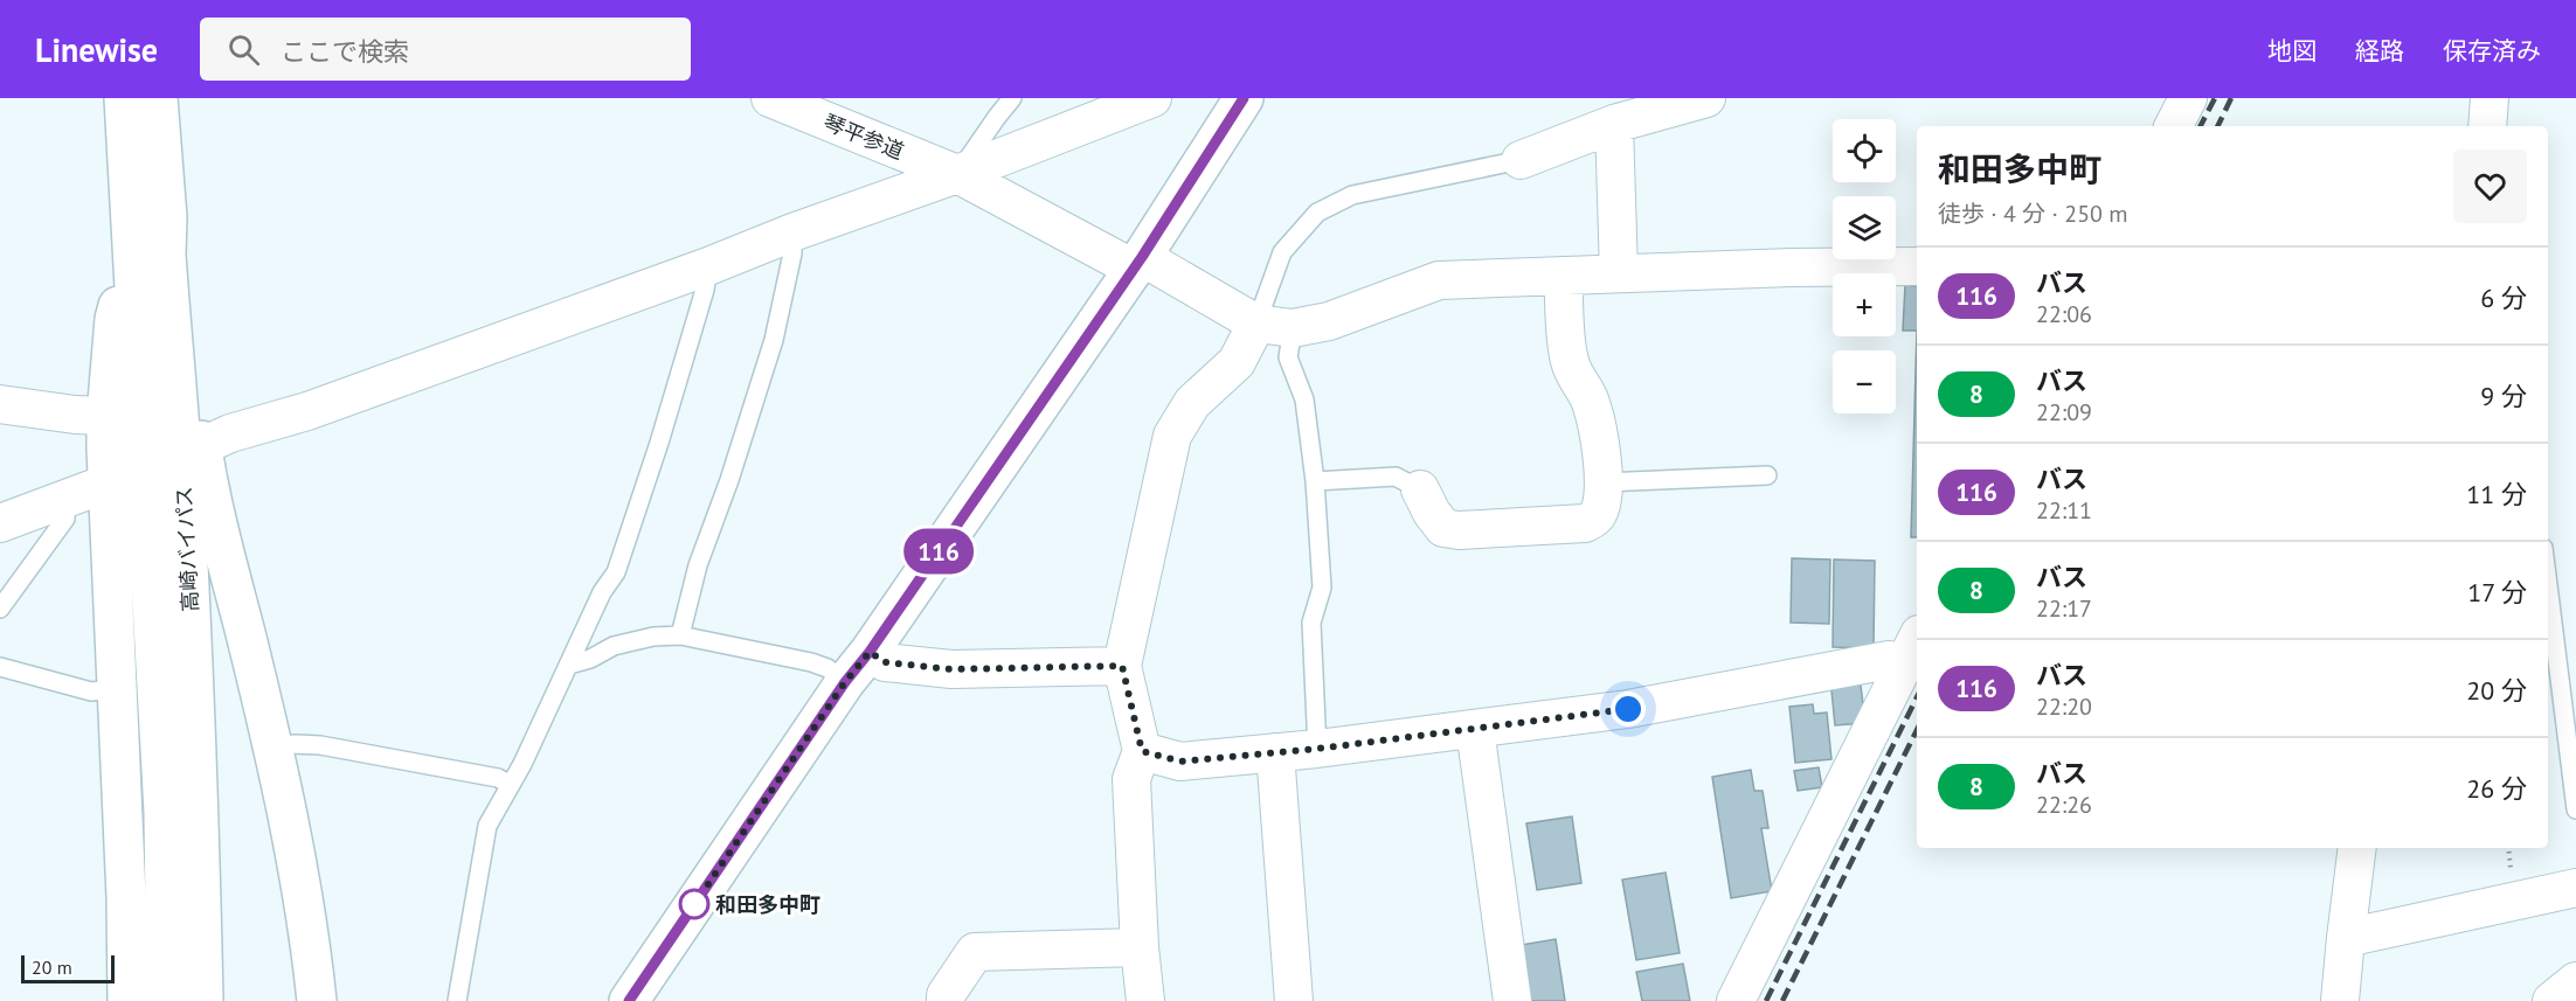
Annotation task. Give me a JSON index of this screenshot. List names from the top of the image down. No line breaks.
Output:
{"streets":{"main road":["高崎バイパス"],"street":["琴平参道"]},"places":["和田多中町"],"lines":["bus line 116"],"scale_bar":"20 m","page":{"header":"Linewise","search":"ここで検索","nav":["地図","経路","保存済み"],"on_map":"116","map_buttons":["+","−"],"heading":["和田多中町","徒歩 · 4 分 · 250 m"],"list":[{"mark":"116","name":"バス","note":"22:06","value":"6 分"},{"mark":"8","name":"バス","note":"22:09","value":"9 分"},{"mark":"116","name":"バス","note":"22:11","value":"11 分"},{"mark":"8","name":"バス","note":"22:17","value":"17 分"},{"mark":"116","name":"バス","note":"22:20","value":"20 分"},{"mark":"8","name":"バス","note":"22:26","value":"26 分"}],"scale":"20 m"}}
